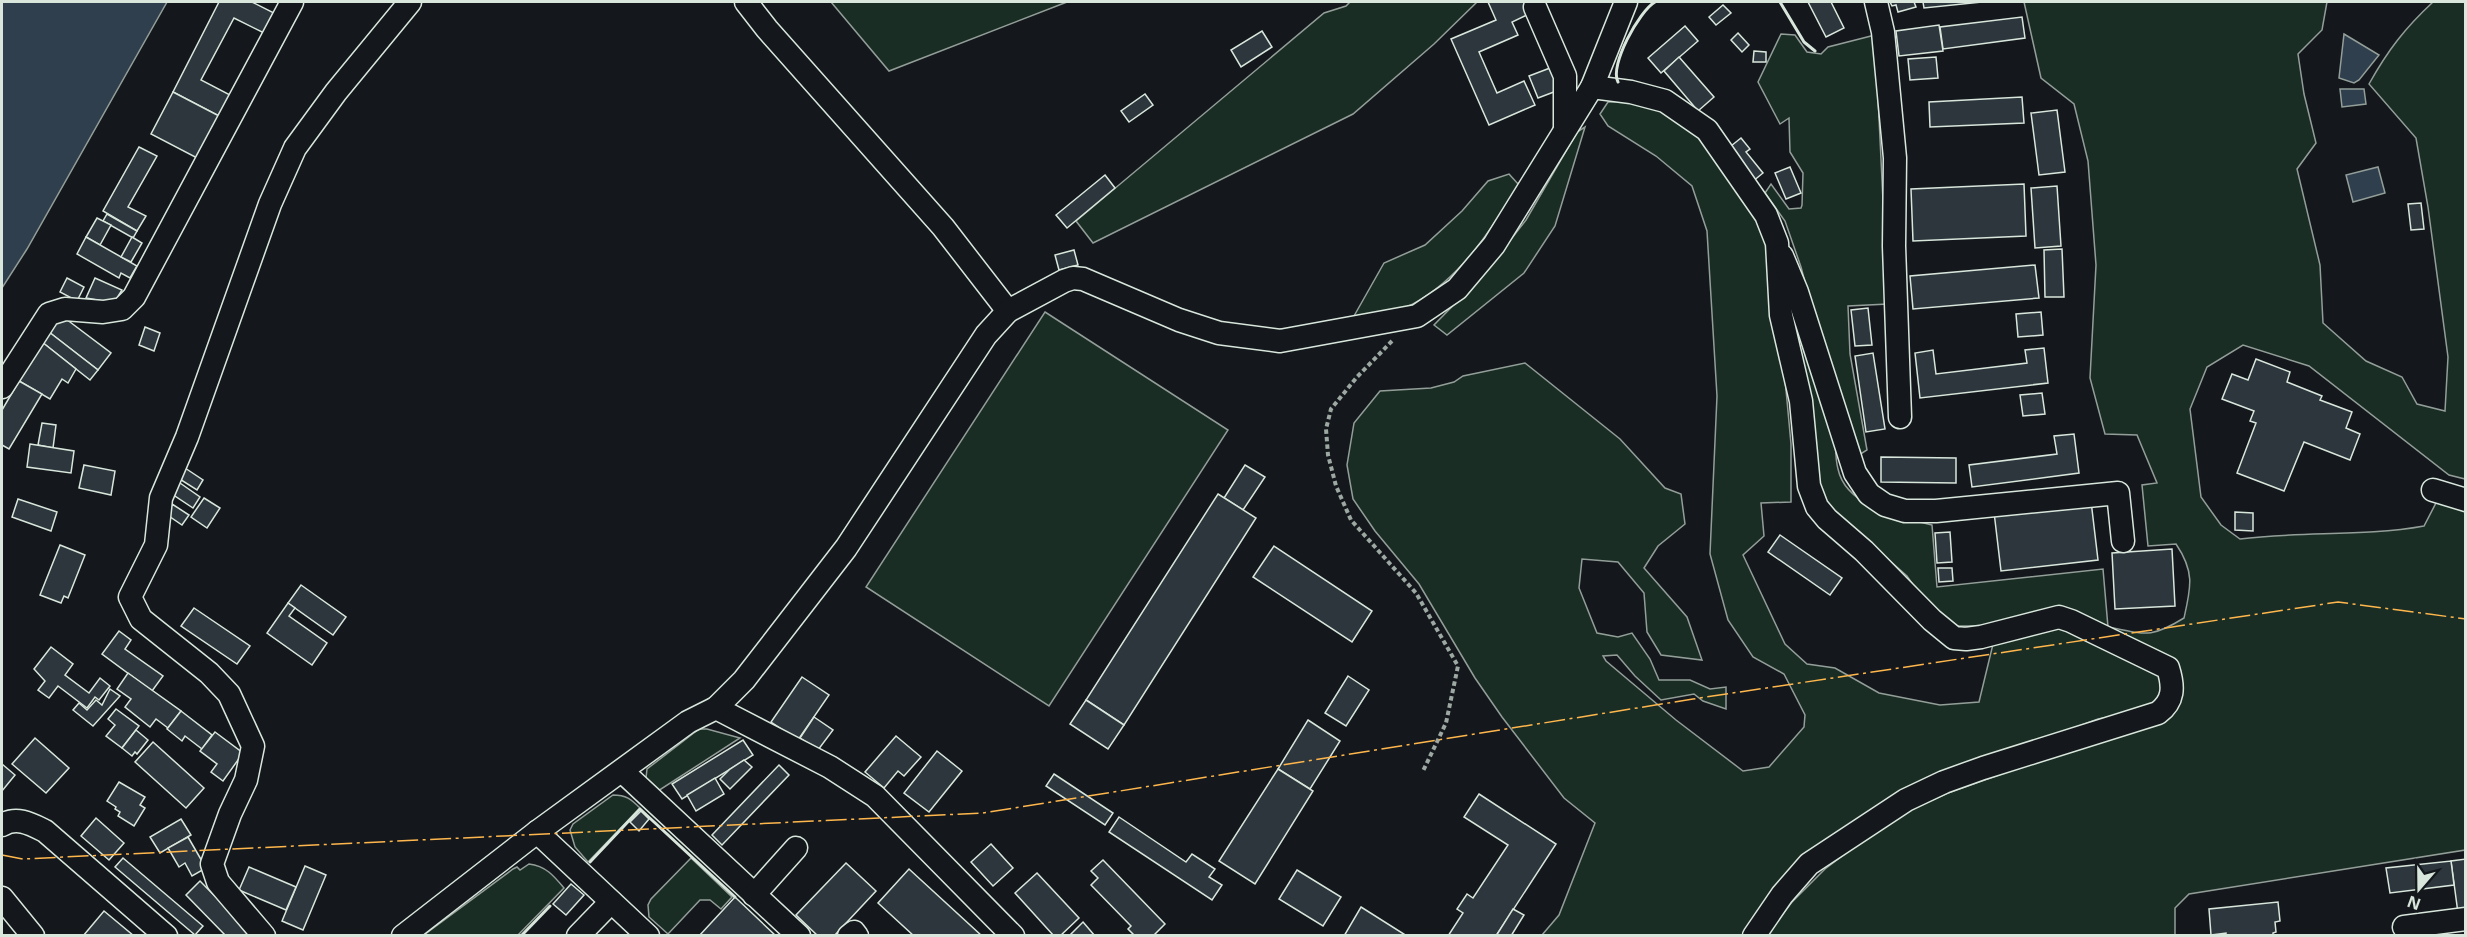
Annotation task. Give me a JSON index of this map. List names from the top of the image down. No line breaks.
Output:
{"north":"bottom"}
